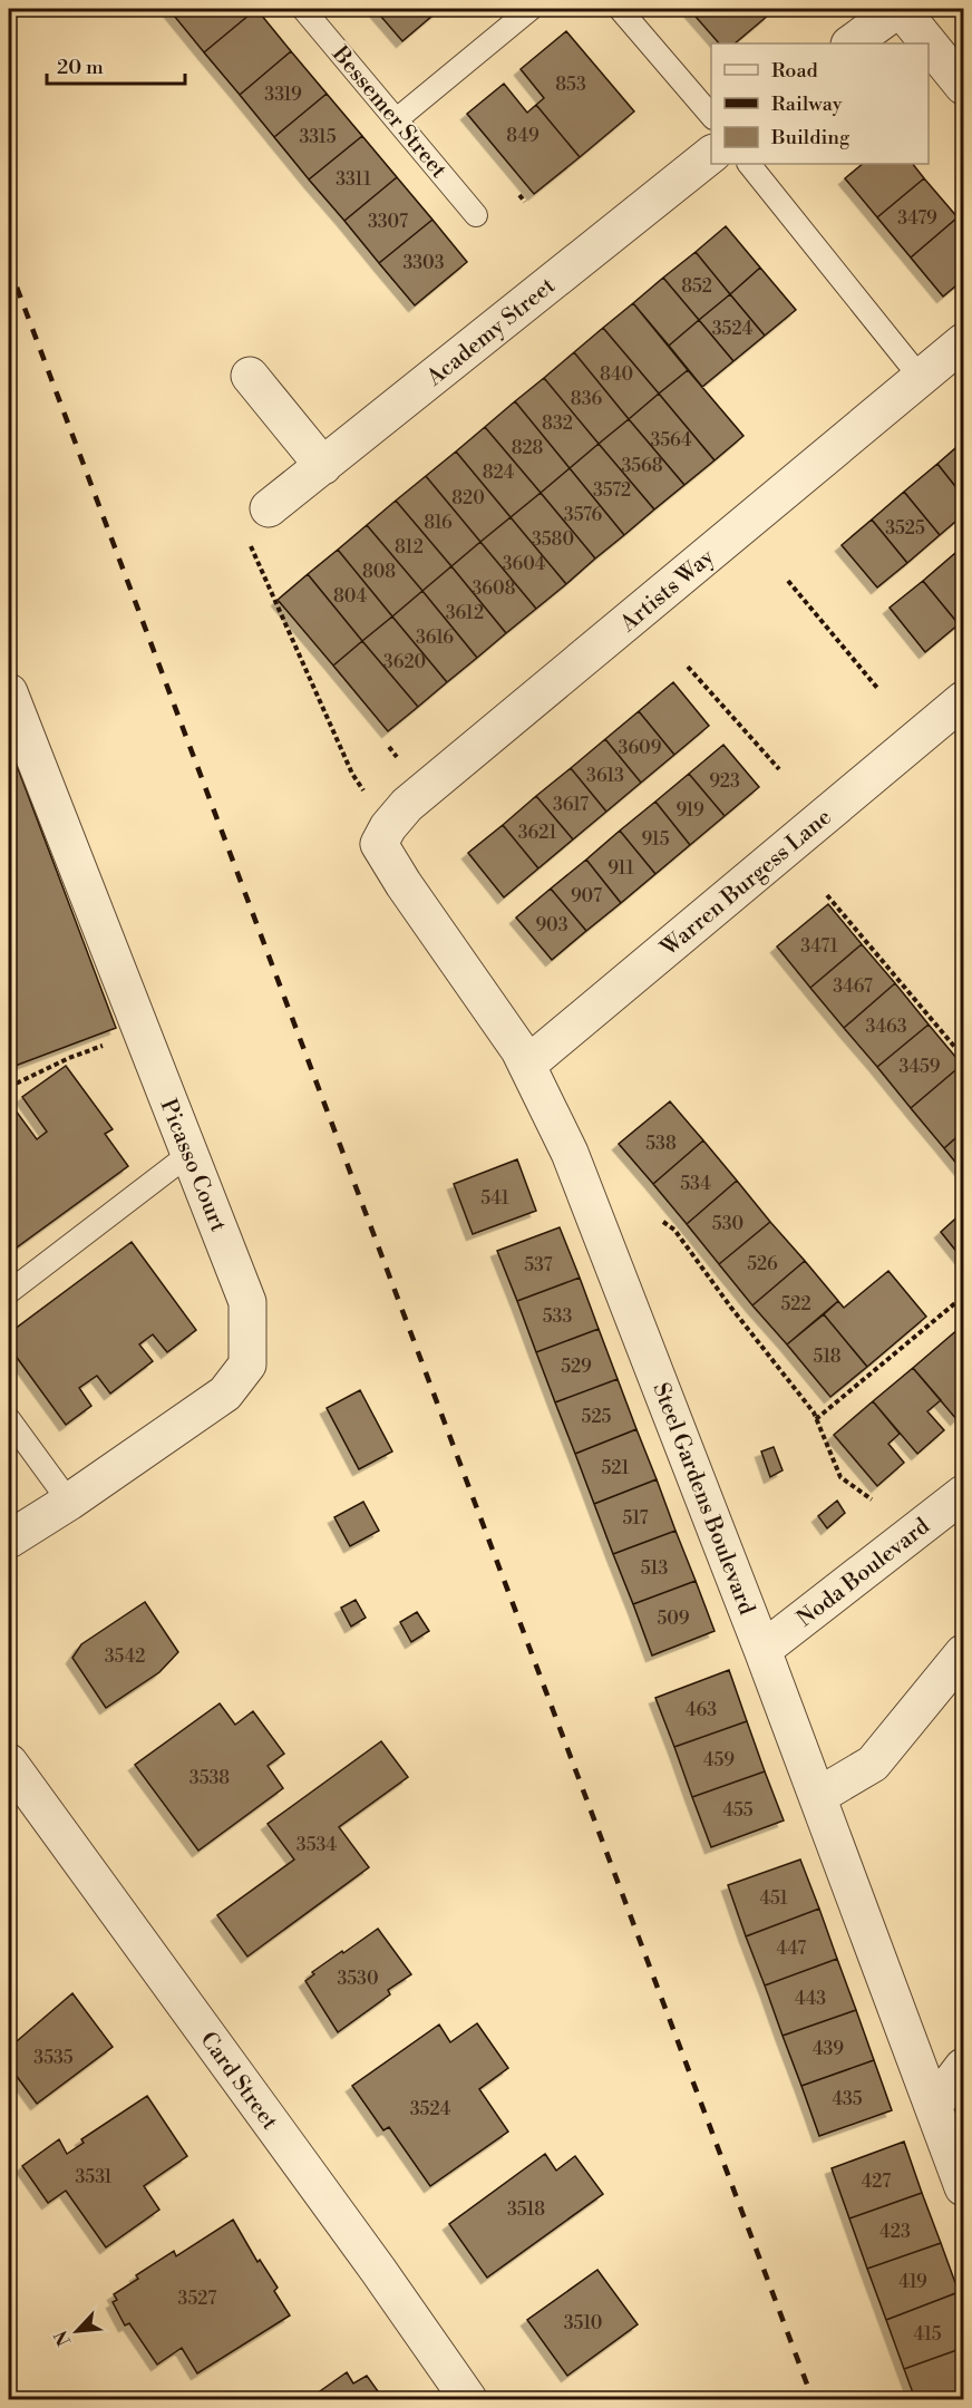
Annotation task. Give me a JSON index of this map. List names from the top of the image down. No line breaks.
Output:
{"streets":{"street":["Academy Street","Artists Way","Warren Burgess Lane","Picasso Court","Steel Gardens Boulevard","Noda Boulevard","Card Street"],"lane":["Bessemer Street"]},"crossings":[["Artists Way","Steel Gardens Boulevard"],["Warren Burgess Lane","Steel Gardens Boulevard"],["Steel Gardens Boulevard","Noda Boulevard"]],"house_numbers":["853","3319","849","3315","3311","3479","3307","3303","852","3524","840","836","832","3564","828","3568","824","3572","820","3576","816","3525","3580","812","3604","808","3608","804","3612","3616","3620","3609","3613","923","3617","919","3621","915","911","907","903","3471","3467","3463","3459","538","534","541","530","526","537","522","533","518","529","525","521","517","513","509","3542","463","459","3538","455","3534","451","447","3530","443","439","3535","435","3524","3531","427","3518","423","419","3527","3510","415"],"legend":["Road","Railway","Building"],"scale_bar":"20 m","north":"bottom left"}
